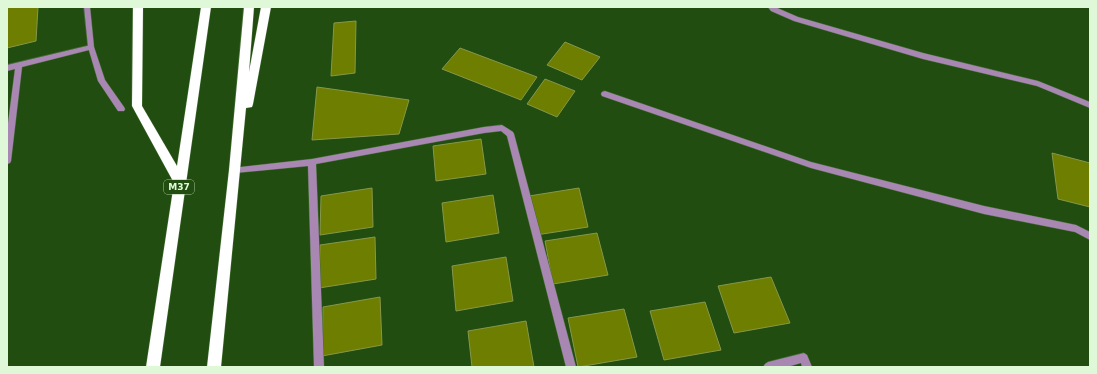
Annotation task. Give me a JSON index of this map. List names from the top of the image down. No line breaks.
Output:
{"streets":{"highway":["M37"]}}
